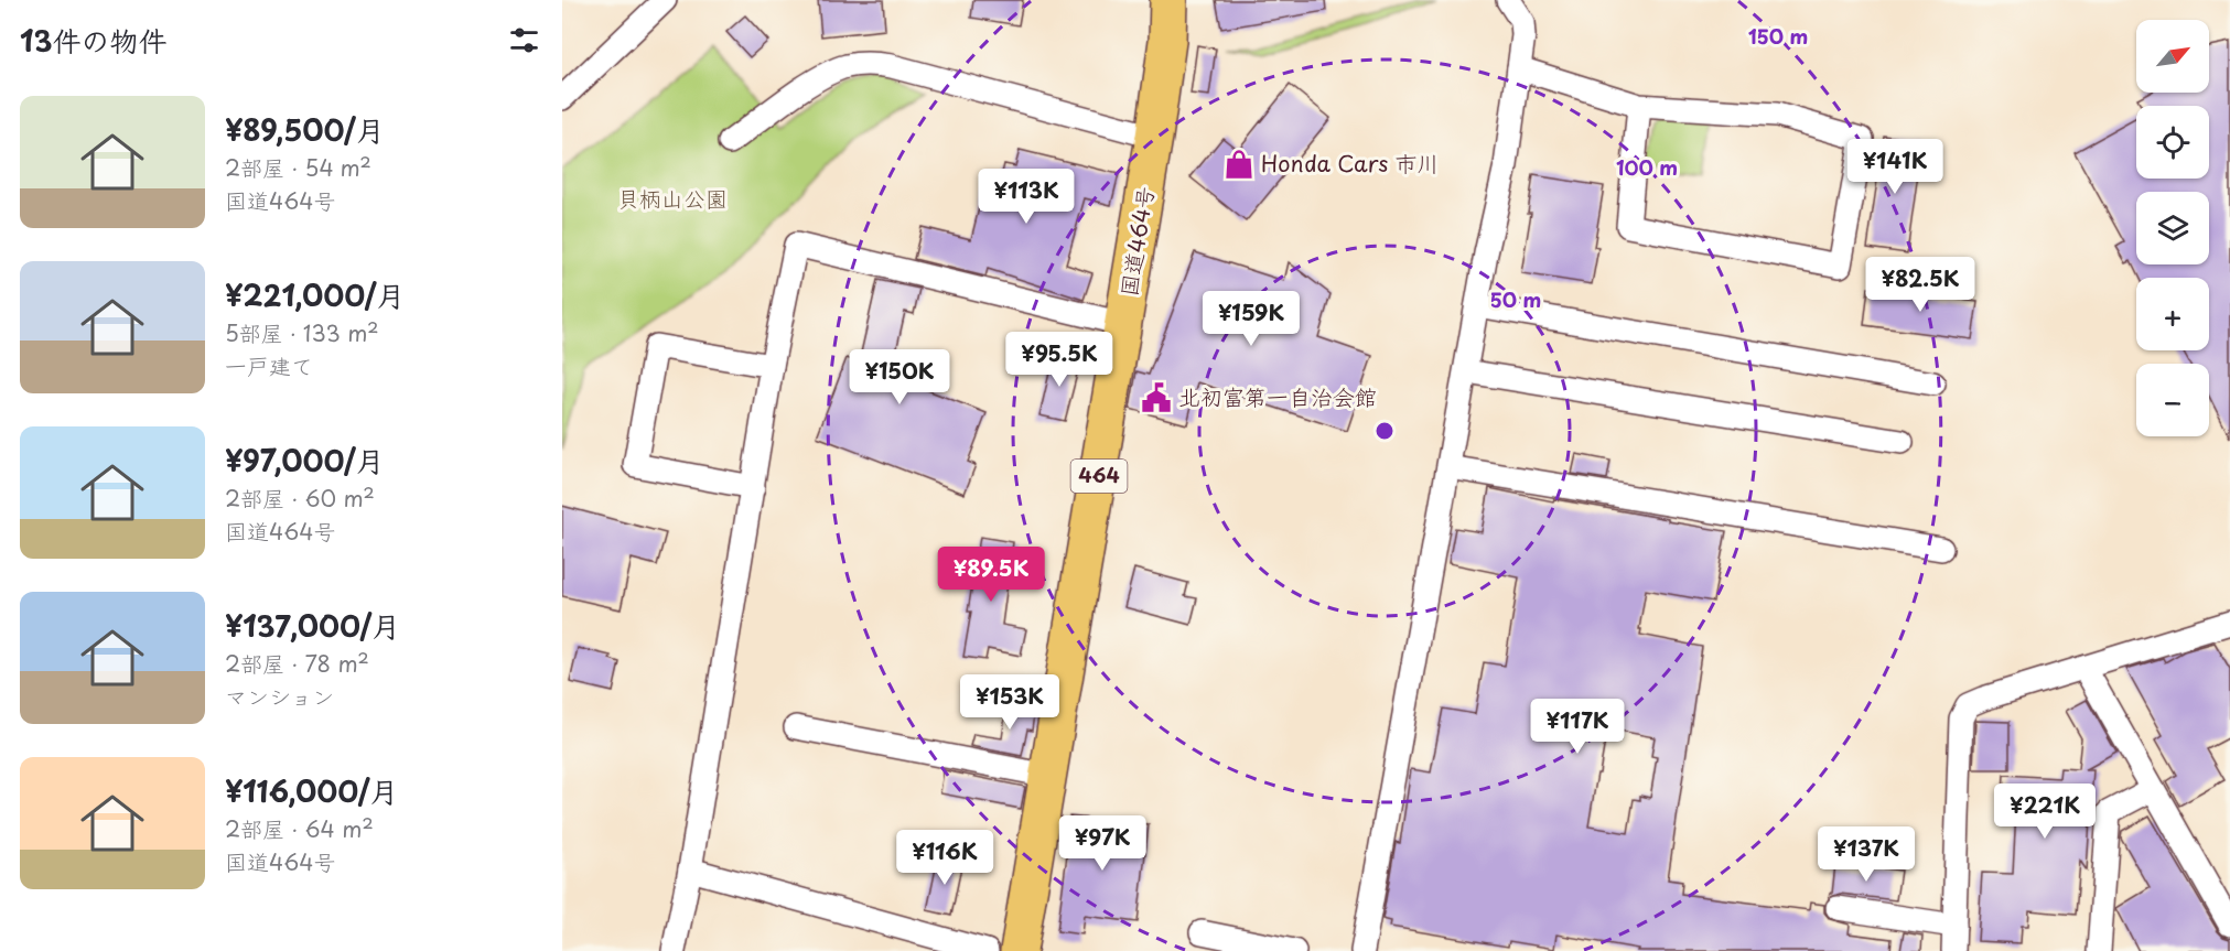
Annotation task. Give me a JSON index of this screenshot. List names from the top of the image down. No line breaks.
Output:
{"streets":{"highway":["国道464号","464"]},"parks":["貝柄山公園"],"places":{"shop":["Honda Cars 市川"],"public building":["北初富第一自治会館"]},"north":"top right","page":{"heading":"13件の物件","map_buttons":["+","−"],"list":[{"name":"¥89,500/月","note":"2部屋 · 54 m² · 国道464号"},{"name":"¥221,000/月","note":"5部屋 · 133 m² · 一戸建て"},{"name":"¥97,000/月","note":"2部屋 · 60 m² · 国道464号"},{"name":"¥137,000/月","note":"2部屋 · 78 m² · マンション"},{"name":"¥116,000/月","note":"2部屋 · 64 m² · 国道464号"}],"price":["¥141K","¥113K","¥82.5K","¥159K","¥95.5K","¥150K","¥89.5K","¥153K","¥117K","¥221K","¥97K","¥137K","¥116K"]},"rings":["150 m","100 m","50 m"]}
